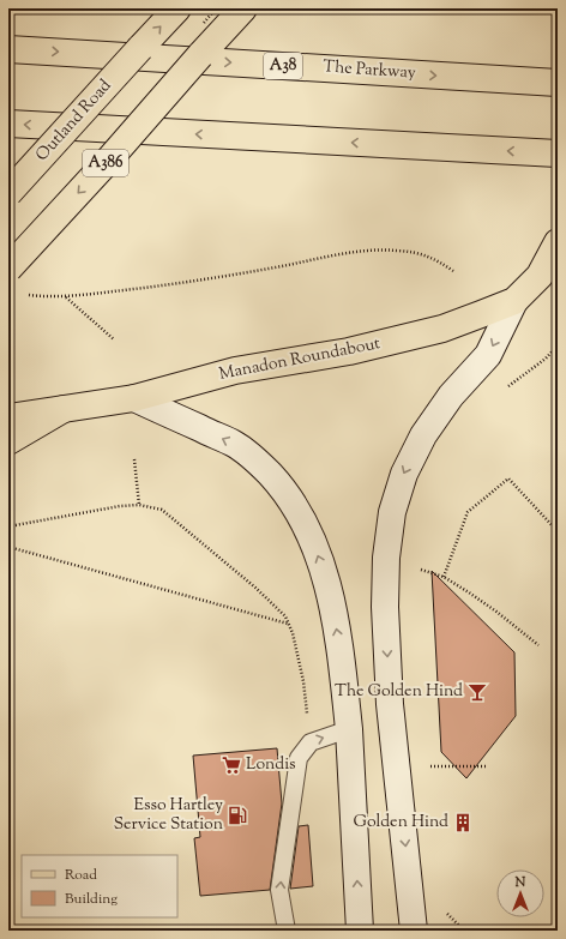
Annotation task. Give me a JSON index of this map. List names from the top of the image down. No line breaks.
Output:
{"streets":{"main road":["A38","The Parkway","Outland Road","A386","Manadon Roundabout"]},"places":{"bar":["The Golden Hind"],"supermarket":["Londis"],"fuel station":["Esso Hartley Service Station"],"building":["Golden Hind"]},"legend":["Road","Building"],"north":"top"}
